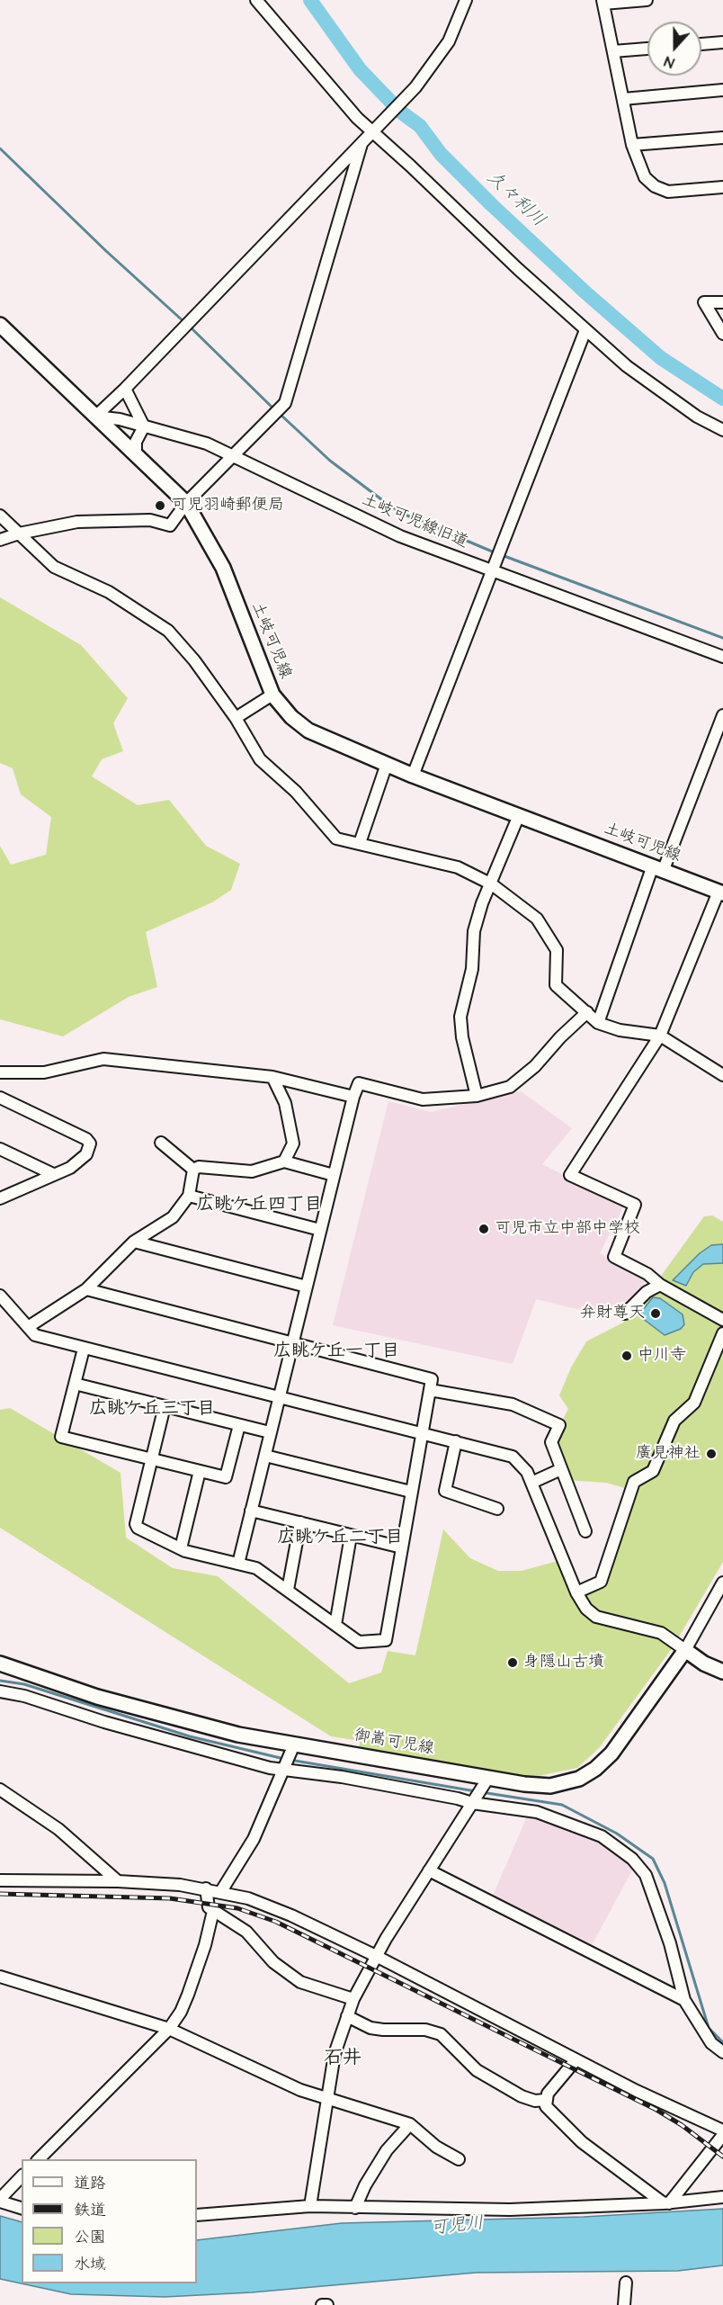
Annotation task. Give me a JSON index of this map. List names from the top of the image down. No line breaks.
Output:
{"streets":{"main road":["土岐可児線","御嵩可児線"],"street":["土岐可児線旧道"]},"crossings":[["土岐可児線旧道","土岐可児線"]],"districts":["広眺ケ丘四丁目","広眺ケ丘一丁目","広眺ケ丘三丁目","広眺ケ丘二丁目","石井"],"water":["久々利川","可児川"],"places":["可児羽崎郵便局","可児市立中部中学校","弁財尊天","中川寺","廣見神社","身隠山古墳"],"legend":["道路","鉄道","公園","水域"],"north":"bottom"}
